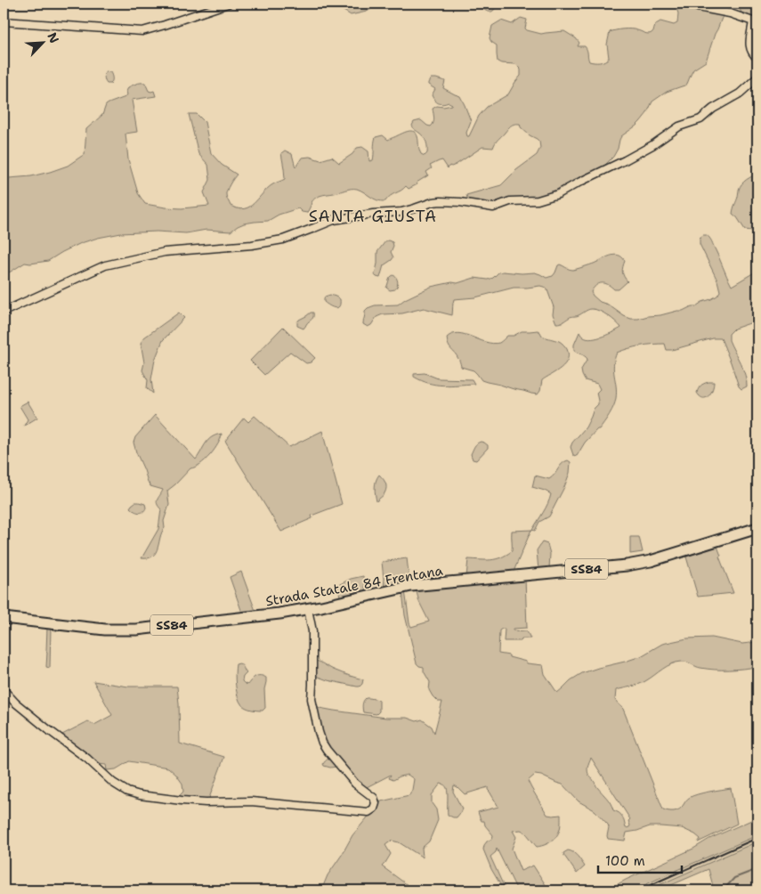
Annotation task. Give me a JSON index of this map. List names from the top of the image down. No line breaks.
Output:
{"streets":{"main road":["SS84","Strada Statale 84 Frentana"]},"districts":["SANTA GIUSTA"],"scale_bar":"100 m","north":"top right"}
